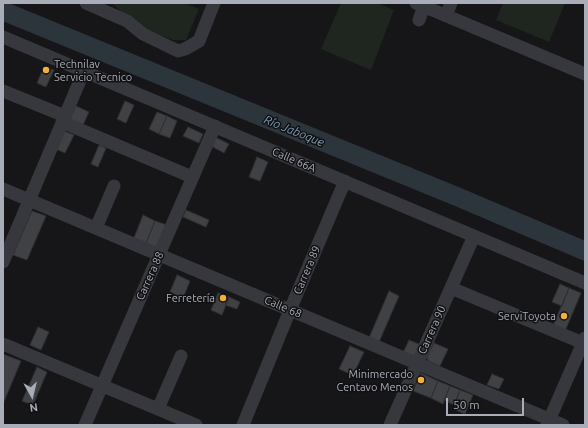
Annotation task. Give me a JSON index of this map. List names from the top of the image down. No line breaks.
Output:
{"streets":{"street":["Calle 66A","Carrera 89","Carrera 88","Calle 68","Carrera 90"]},"crossings":[["Calle 66A","Carrera 89"],["Calle 66A","Carrera 88"],["Calle 66A","Carrera 90"],["Carrera 89","Calle 68"],["Carrera 88","Calle 68"],["Calle 68","Carrera 90"]],"water":["Río Jaboque"],"places":["Technilav Servicio Tecnico","Ferretería","ServiToyota","Minimercado Centavo Menos"],"scale_bar":"50 m","north":"bottom"}
